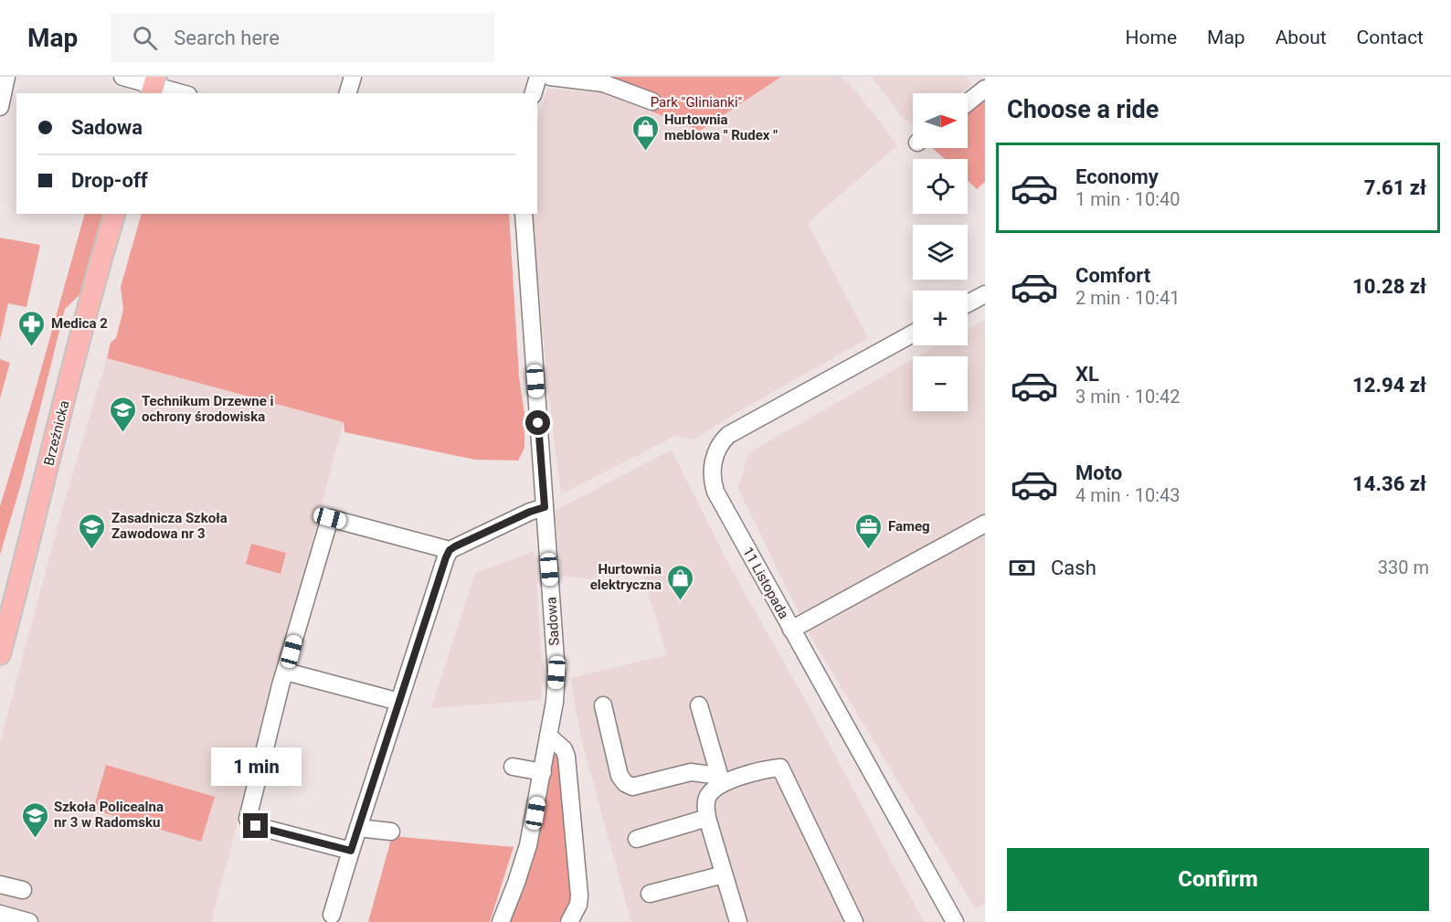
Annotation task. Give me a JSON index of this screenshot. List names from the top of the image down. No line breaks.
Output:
{"streets":{"main road":["Brzeźnicka"],"street":["11 Listopada","Sadowa"]},"parks":["Park \"Glinianki\""],"places":{"shop":["Hurtownia meblowa \" Rudex \"","Hurtownia elektryczna"],"pharmacy":["Medica 2"],"school or university":["Technikum Drzewne i ochrony środowiska","Zasadnicza Szkoła Zawodowa nr 3","Szkoła Policealna nr 3 w Radomsku"],"office":["Fameg"]},"north":"right","page":{"header":"Map","search":"Search here","nav":["Home","Map","About","Contact"],"heading":"Choose a ride","map_buttons":["+","−"],"banner":["Sadowa","Drop-off"],"list":[{"name":"Economy","note":"1 min · 10:40","value":"7.61 zł"},{"name":"Comfort","note":"2 min · 10:41","value":"10.28 zł"},{"name":"XL","note":"3 min · 10:42","value":"12.94 zł"},{"name":"Moto","note":"4 min · 10:43","value":"14.36 zł"}],"pay":["Cash","330 m"],"bubble":"1 min","buttons":"Confirm"}}
